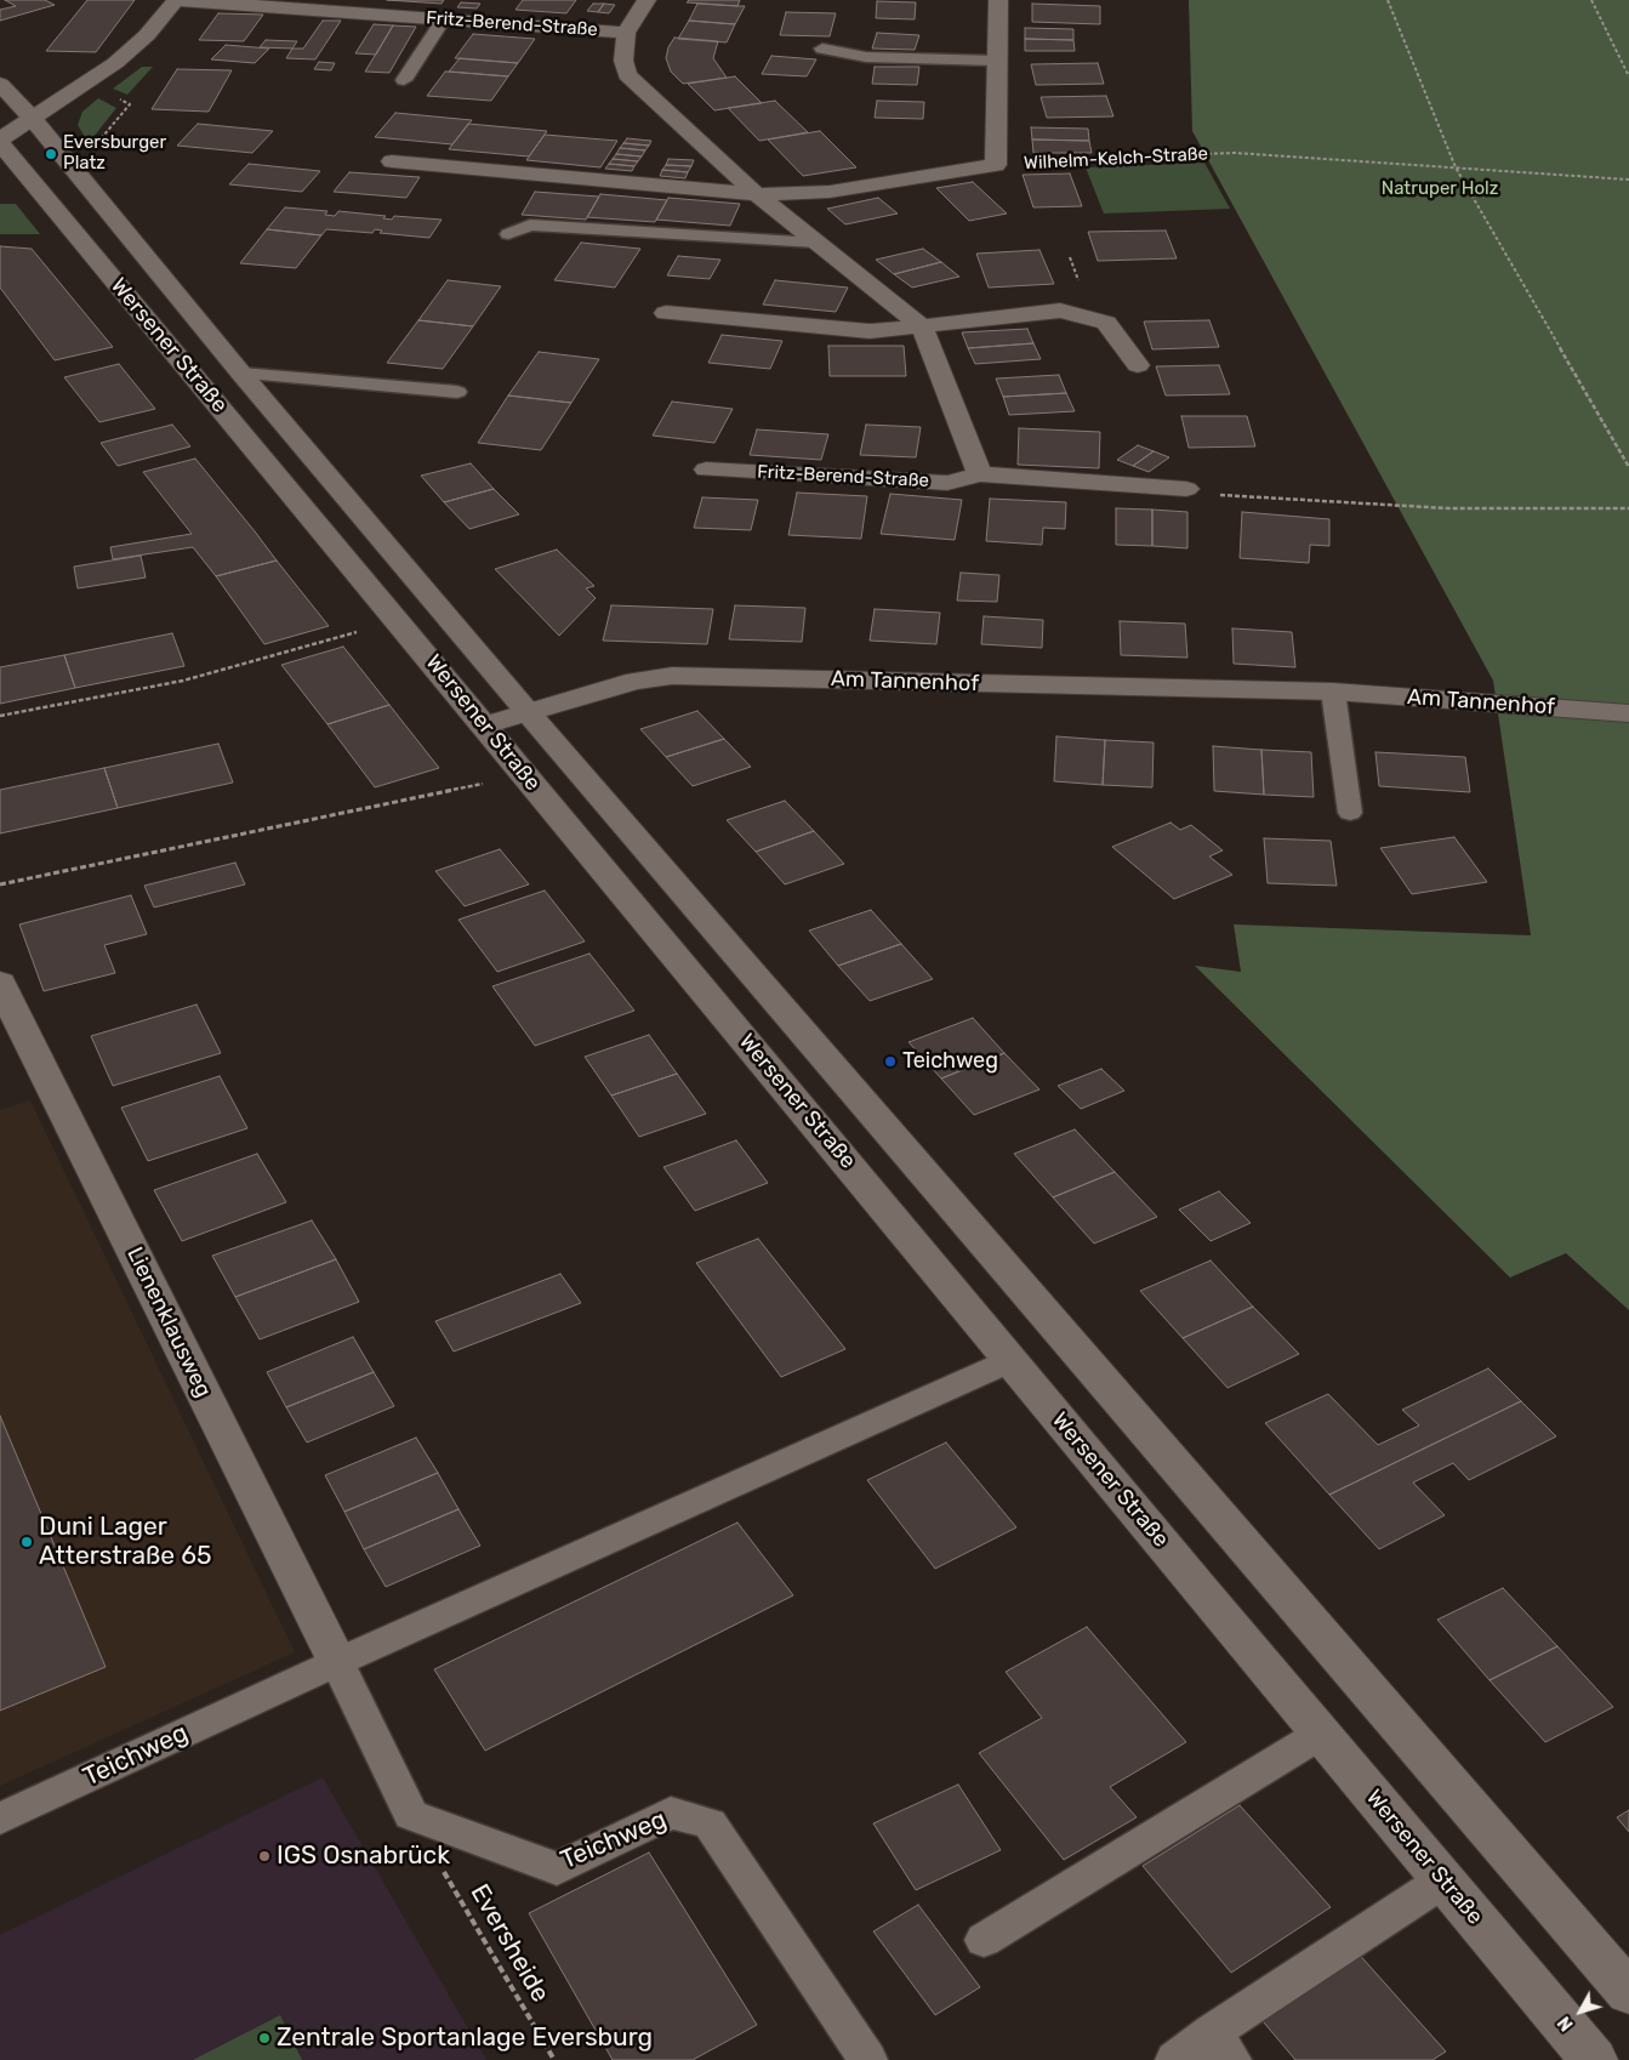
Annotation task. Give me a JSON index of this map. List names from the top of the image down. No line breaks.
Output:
{"streets":{"street":["Fritz-Berend-Straße","Wilhelm-Kelch-Straße","Wersener Straße","Am Tannenhof","Lienenklausweg"],"lane":["Teichweg"],"path":["Eversheide"]},"crossings":[["Fritz-Berend-Straße","Wilhelm-Kelch-Straße"],["Wersener Straße","Am Tannenhof"],["Wersener Straße","Teichweg"],["Lienenklausweg","Teichweg"],["Teichweg","Eversheide"]],"parks":["Natruper Holz"],"places":["Eversburger Platz","Teichweg","Duni Lager Atterstraße 65","IGS Osnabrück","Zentrale Sportanlage Eversburg"],"north":"bottom left"}
